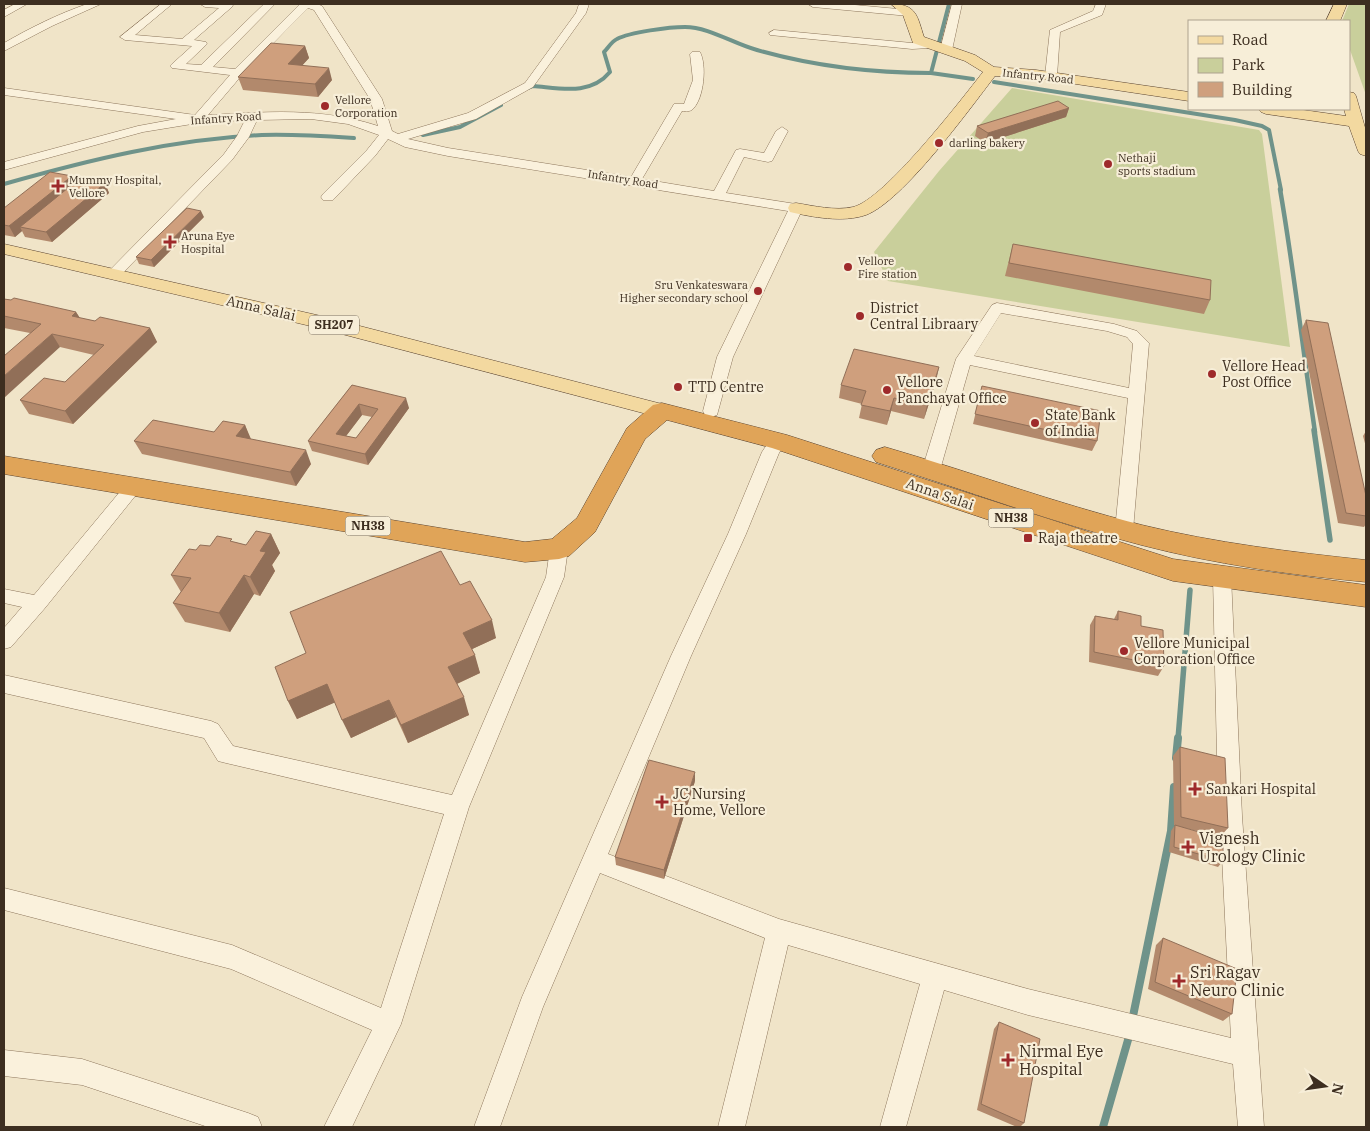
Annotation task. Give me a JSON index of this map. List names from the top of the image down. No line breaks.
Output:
{"streets":{"highway":["Anna Salai","NH38"],"main road":["Infantry Road","SH207"]},"places":{"other":["Vellore Corporation","darling bakery","Nethaji sports stadium","Vellore Fire station","Sru Venkateswara Higher secondary school","District Central Libraary","Vellore Head Post Office","TTD Centre","Vellore Panchayat Office","State Bank of India","Vellore Municipal Corporation Office"],"health":["Mummy Hospital, Vellore","Aruna Eye Hospital","Sankari Hospital","JC Nursing Home, Vellore","Vignesh Urology Clinic","Sri Ragav Neuro Clinic","Nirmal Eye Hospital"],"transit":["Raja theatre"]},"legend":["Road","Park","Building"],"north":"right"}
